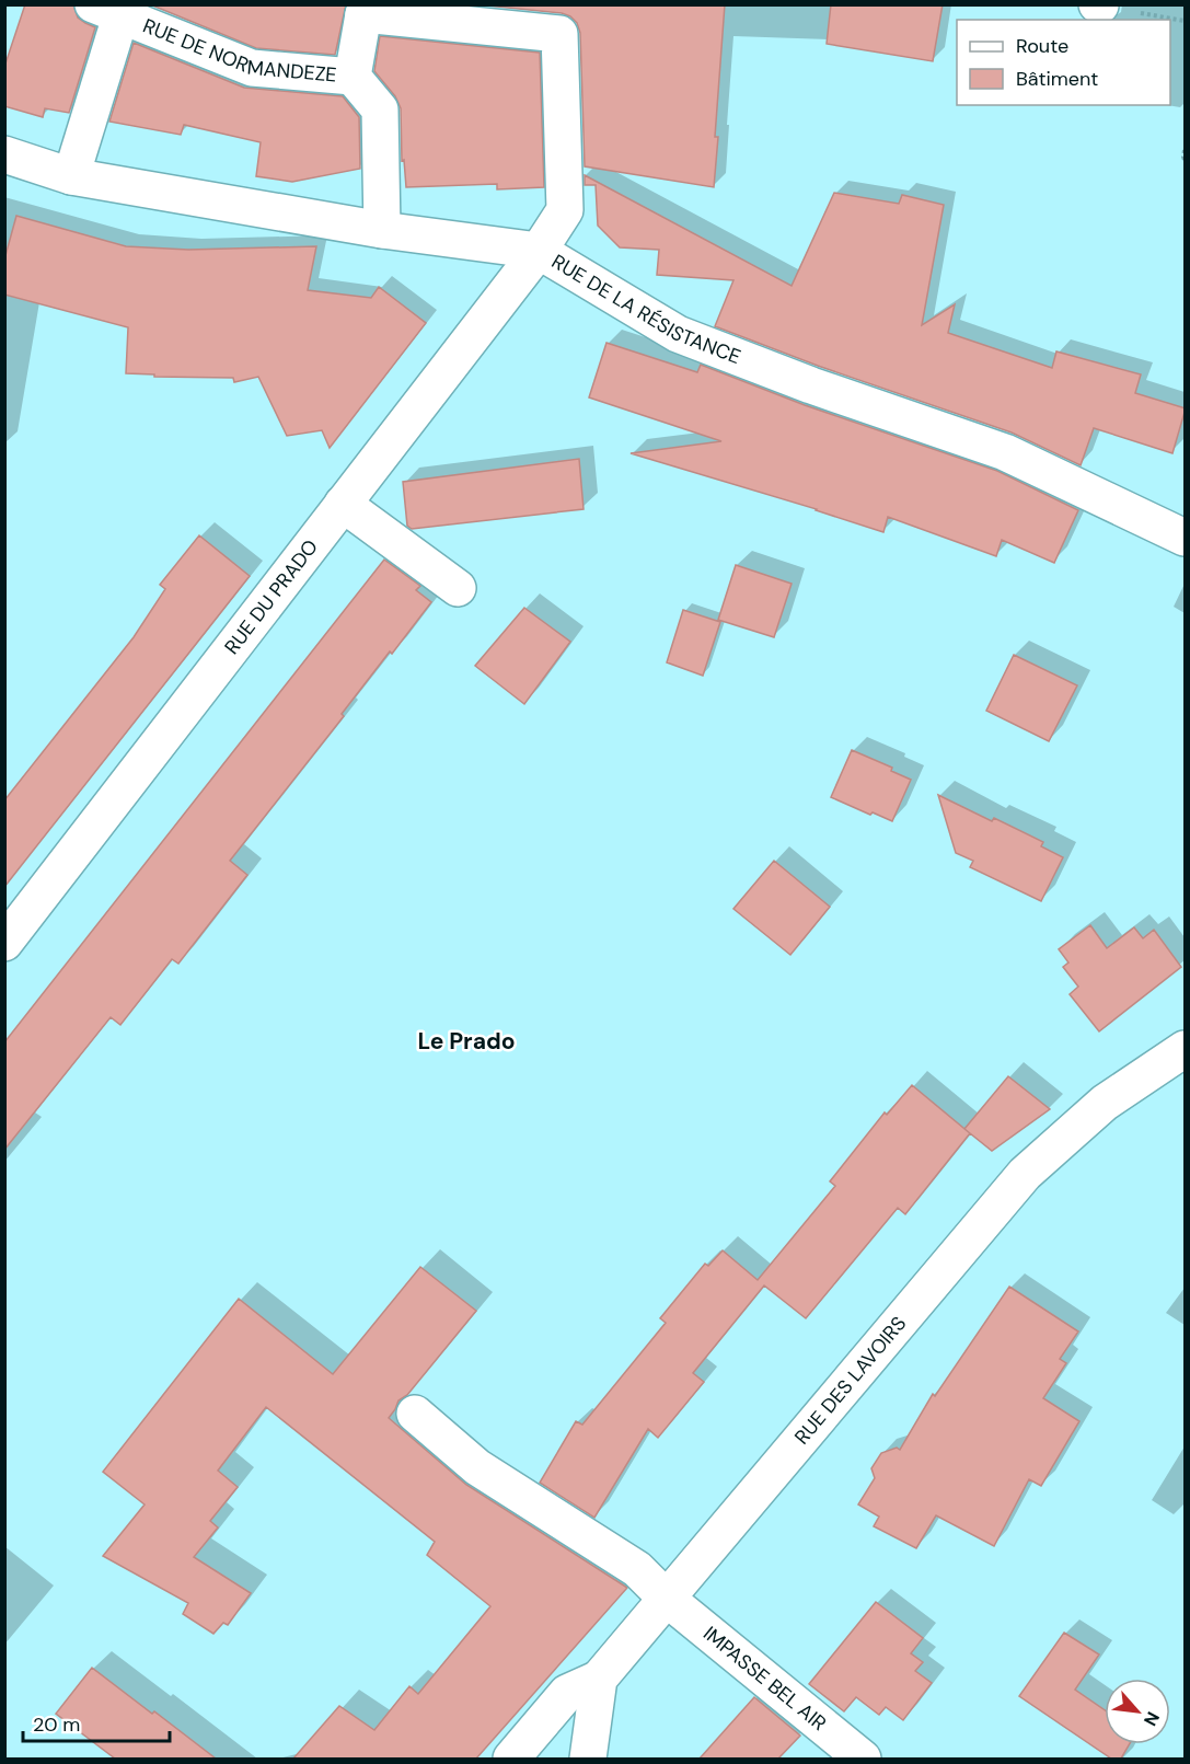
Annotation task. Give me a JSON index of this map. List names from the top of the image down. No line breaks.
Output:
{"streets":{"street":["RUE DE NORMANDEZE","RUE DE LA RÉSISTANCE","RUE DU PRADO","RUE DES LAVOIRS","IMPASSE BEL AIR"]},"crossings":[["RUE DE LA RÉSISTANCE","RUE DU PRADO"],["RUE DES LAVOIRS","IMPASSE BEL AIR"]],"districts":["Le Prado"],"legend":["Route","Bâtiment"],"scale_bar":"20 m","north":"bottom right"}
